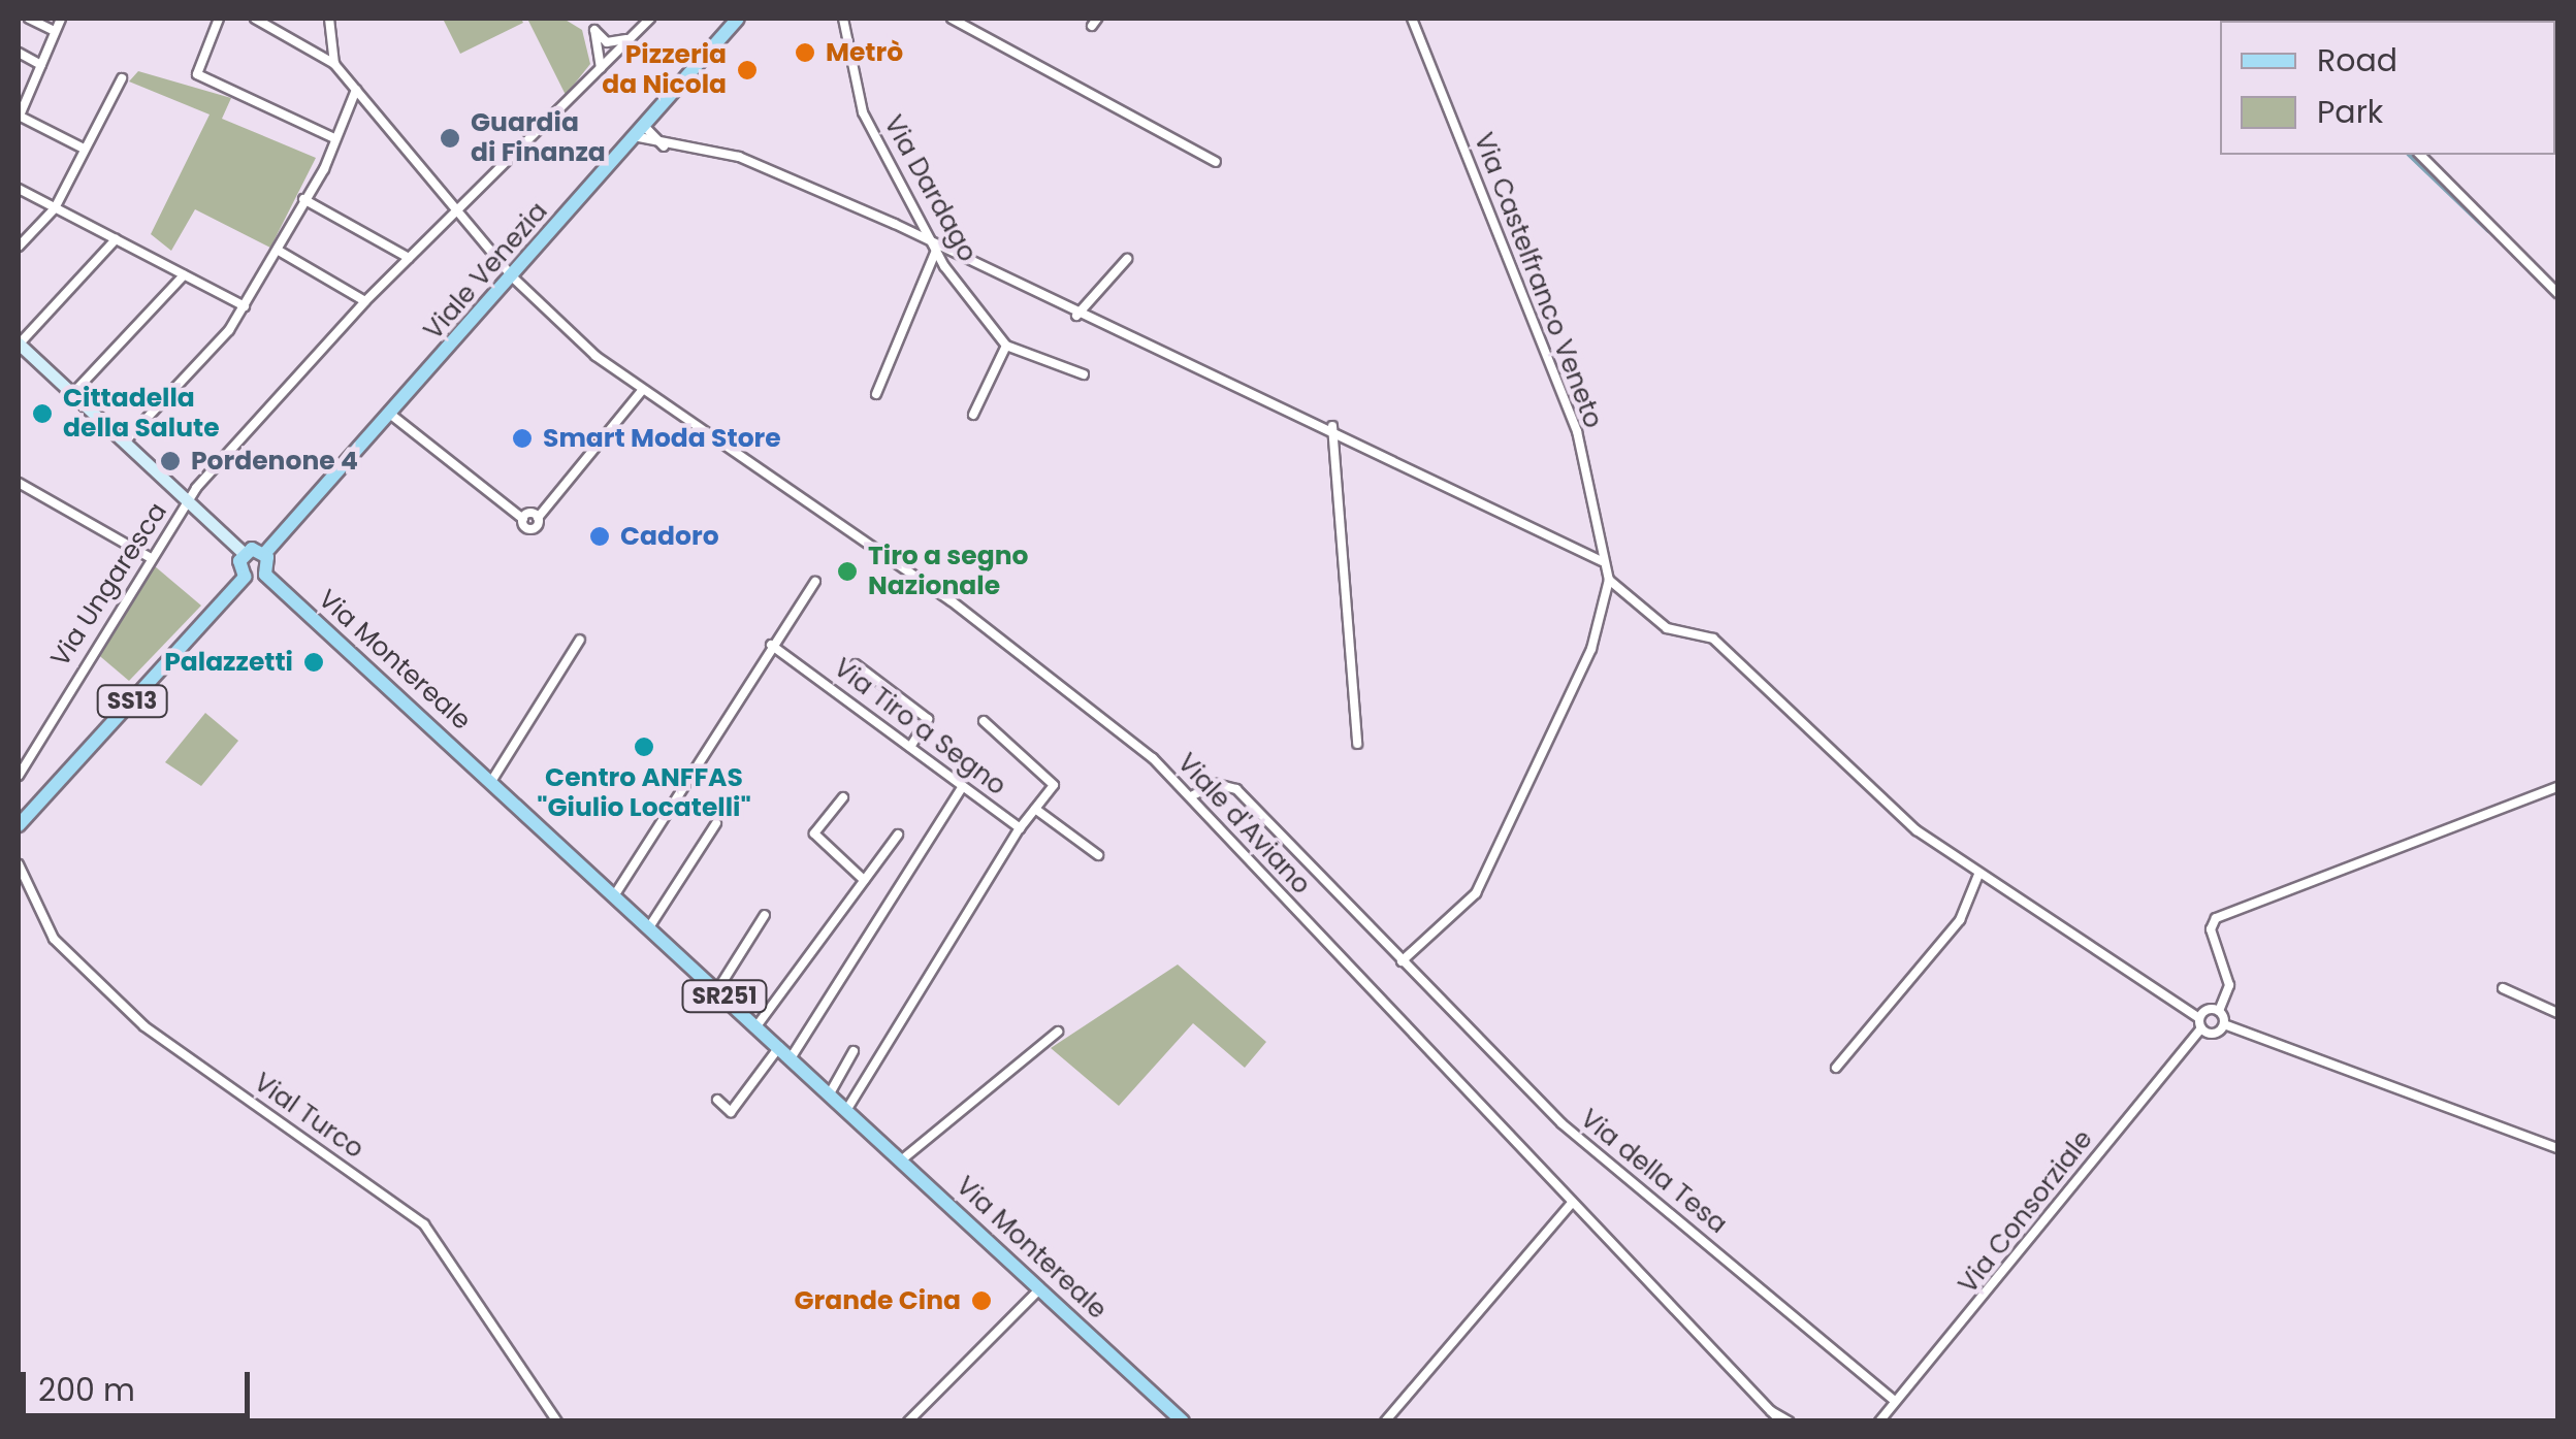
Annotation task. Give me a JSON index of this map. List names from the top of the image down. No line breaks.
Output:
{"streets":{"main road":["Viale Venezia","Via Montereale","SS13","SR251"],"street":["Via Dardago","Via Castelfranco Veneto","Via Ungaresca","Via Tiro a Segno","Viale d'Aviano","Vial Turco","Via della Tesa","Via Consorziale"]},"crossings":[["Viale Venezia","Viale d'Aviano"],["Via Ungaresca","Viale d'Aviano"],["Viale d'Aviano","Via della Tesa"],["Via della Tesa","Via Consorziale"]],"places":["Metrò","Pizzeria da Nicola","Guardia di Finanza","Cittadella della Salute","Smart Moda Store","Pordenone 4","Cadoro","Tiro a segno Nazionale","Palazzetti","Centro ANFFAS \"Giulio Locatelli\"","Grande Cina"],"legend":["Road","Park"],"scale_bar":"200 m"}
